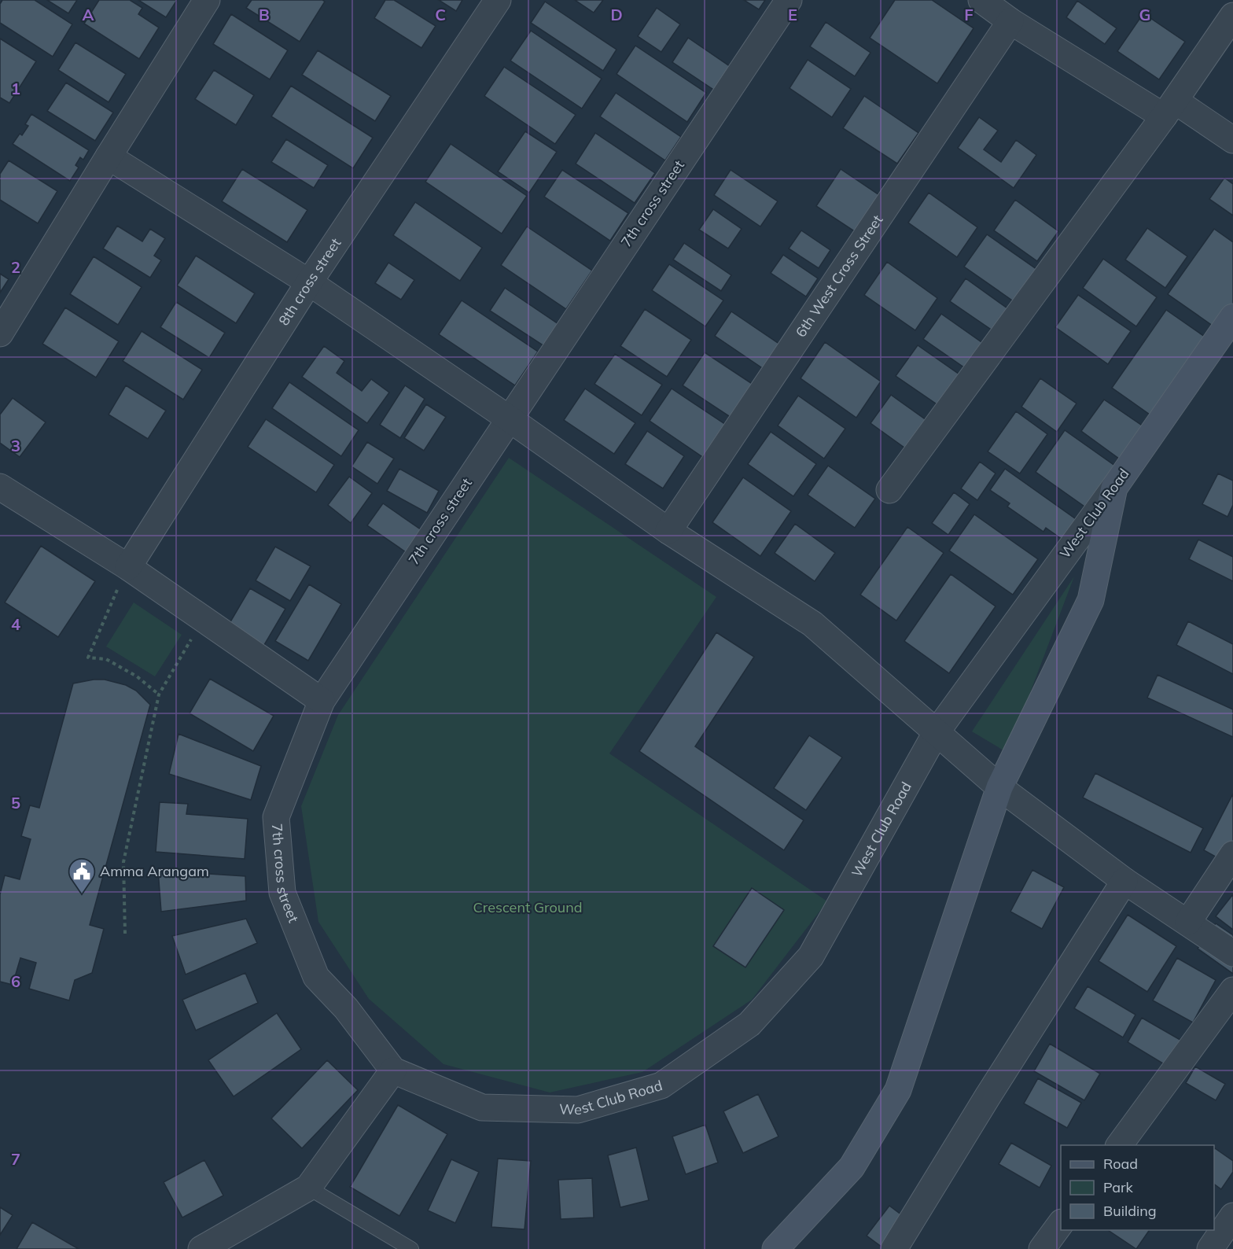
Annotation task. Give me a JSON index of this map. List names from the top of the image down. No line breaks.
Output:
{"streets":{"street":["7th cross street","6th West Cross Street","8th cross street","West Club Road"]},"crossings":[["7th cross street","West Club Road"]],"parks":["Crescent Ground"],"places":{"public building":["Amma Arangam"]},"legend":["Road","Park","Building"],"grid":{"columns":["A","B","C","D","E","F","G"],"rows":["1","2","3","4","5","6","7"]}}
